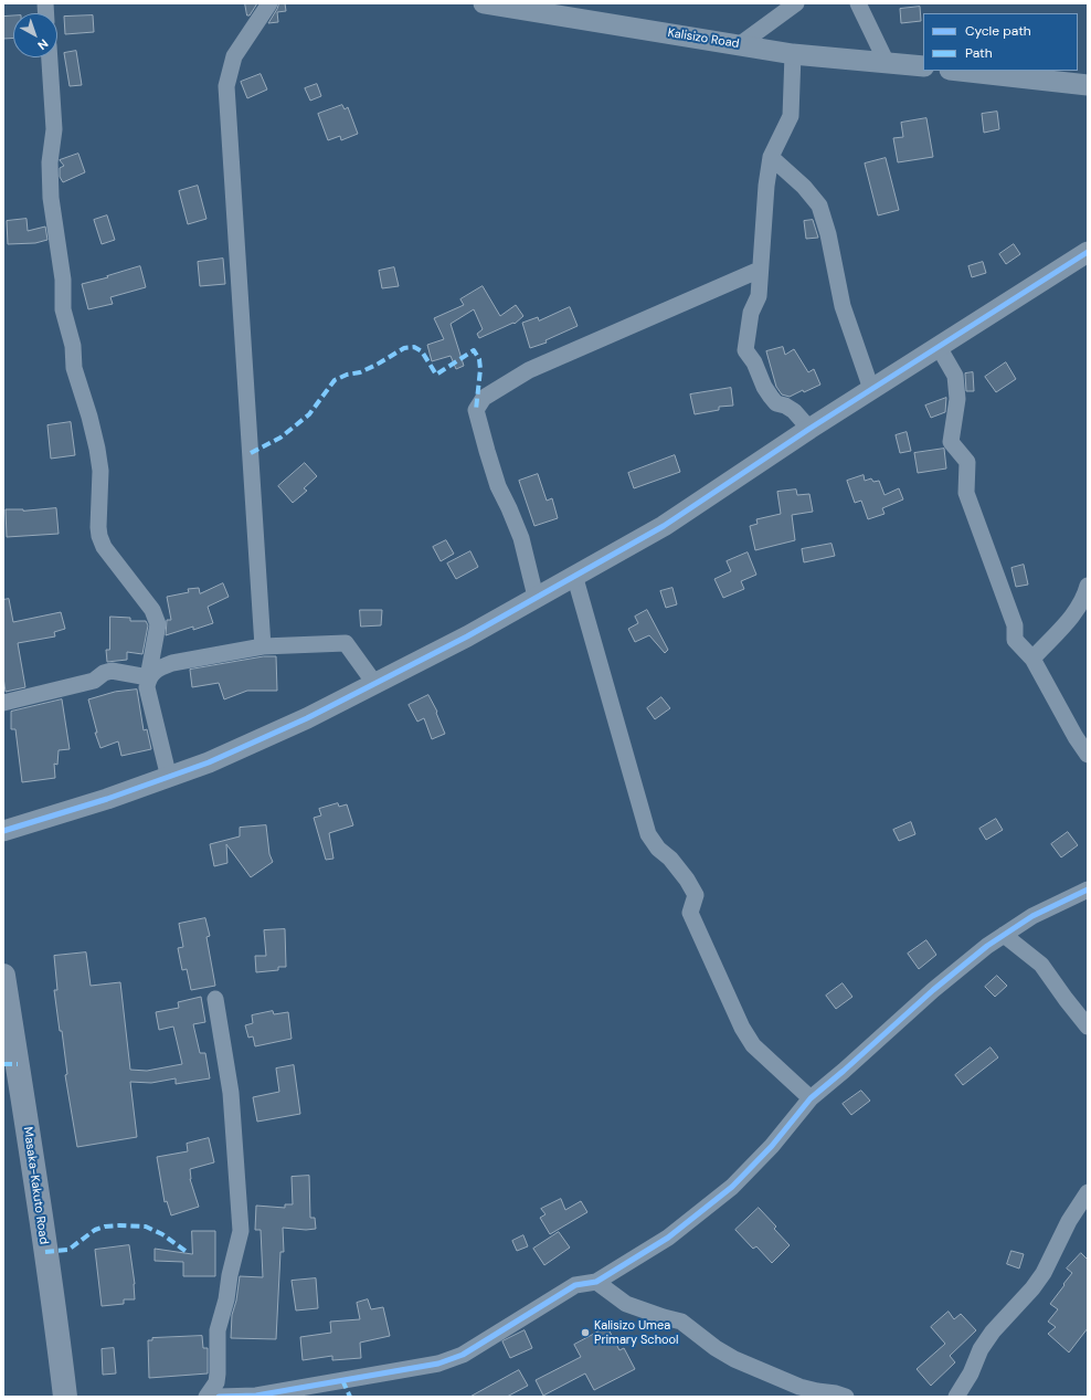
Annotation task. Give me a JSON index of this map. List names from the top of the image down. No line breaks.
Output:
{"streets":{"highway":["Masaka-Kakuto Road"],"street":["Kalisizo Road"]},"places":["Kalisizo Umea Primary School"],"legend":["Cycle path","Path"],"north":"bottom right"}
